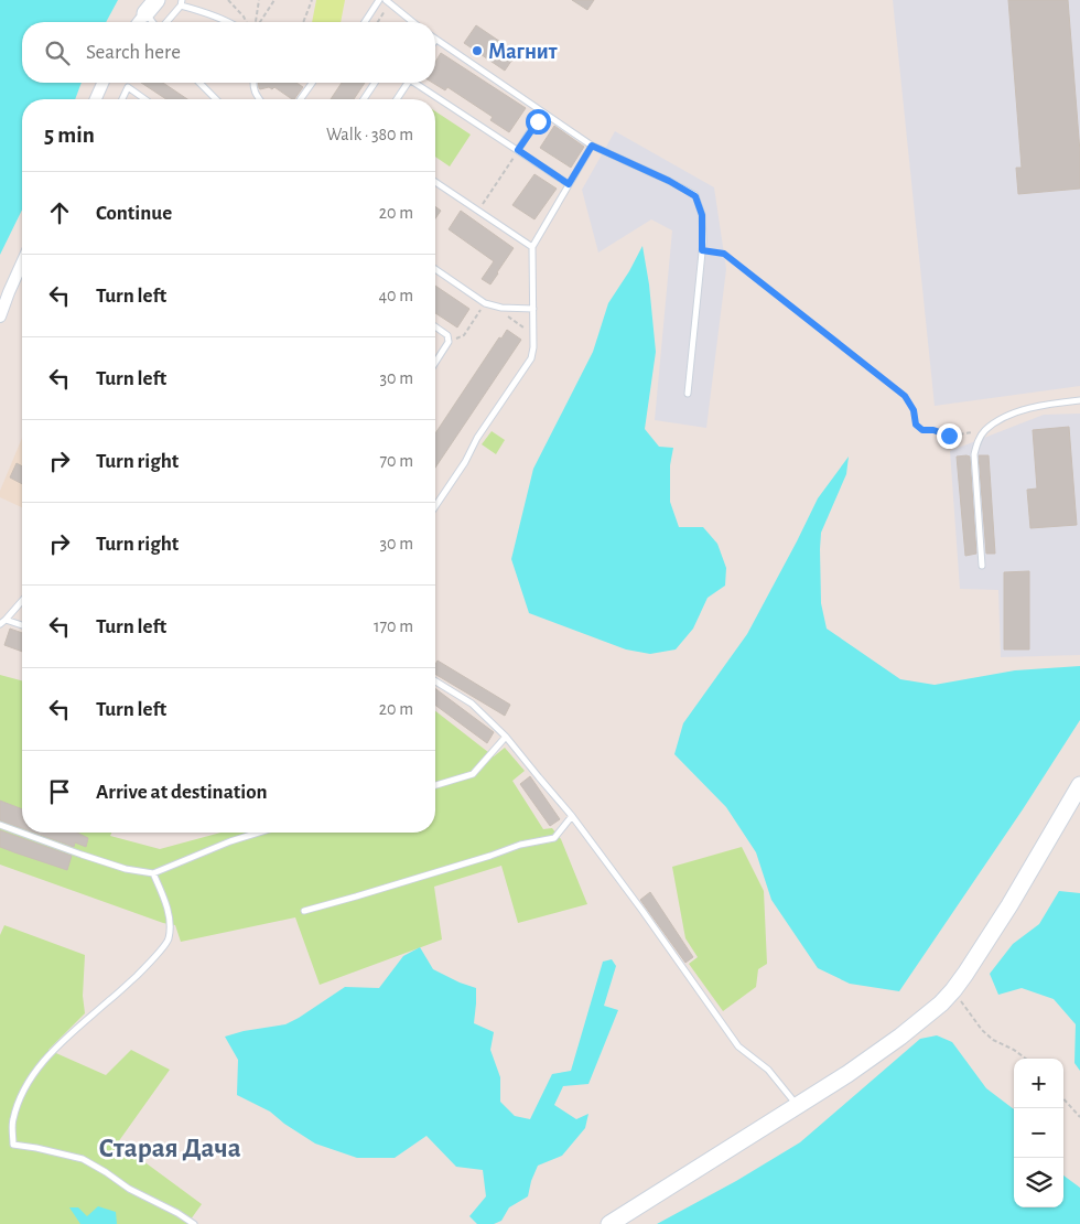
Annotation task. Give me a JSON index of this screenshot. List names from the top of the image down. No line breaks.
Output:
{"districts":["Старая Дача"],"places":["Магнит"],"page":{"search":"Search here","heading":["5 min","Walk · 380 m"],"list":[["Continue","20 m"],["Turn left","40 m"],["Turn left","30 m"],["Turn right","70 m"],["Turn right","30 m"],["Turn left","170 m"],["Turn left","20 m"],"Arrive at destination"],"map_buttons":["+","−"]}}
